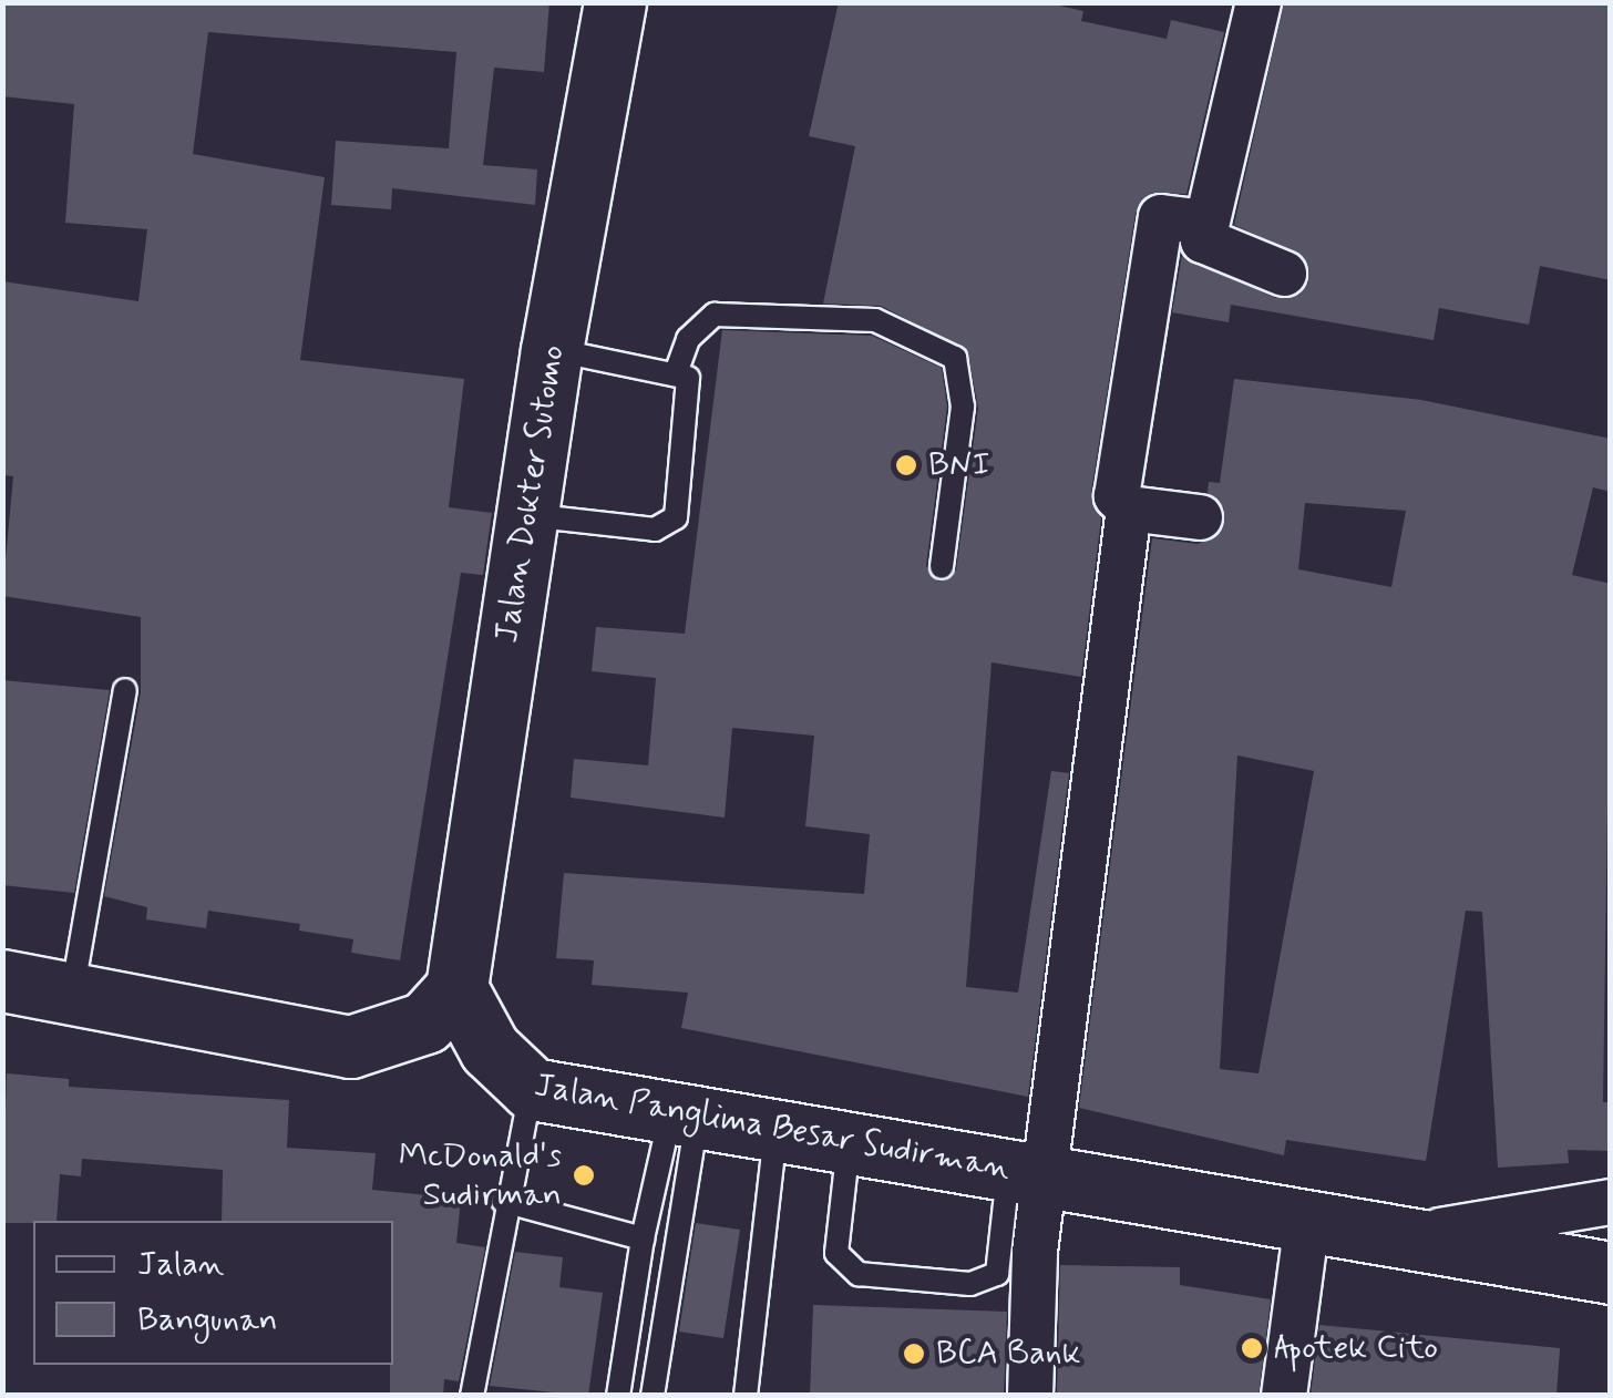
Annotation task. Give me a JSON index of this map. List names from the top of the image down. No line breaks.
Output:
{"streets":{"main road":["Jalan Dokter Sutomo","Jalan Panglima Besar Sudirman"]},"crossings":[["Jalan Dokter Sutomo","Jalan Panglima Besar Sudirman"]],"places":["BNI","McDonald's Sudirman","Apotek Cito","BCA Bank"],"legend":["Jalan","Bangunan"]}
